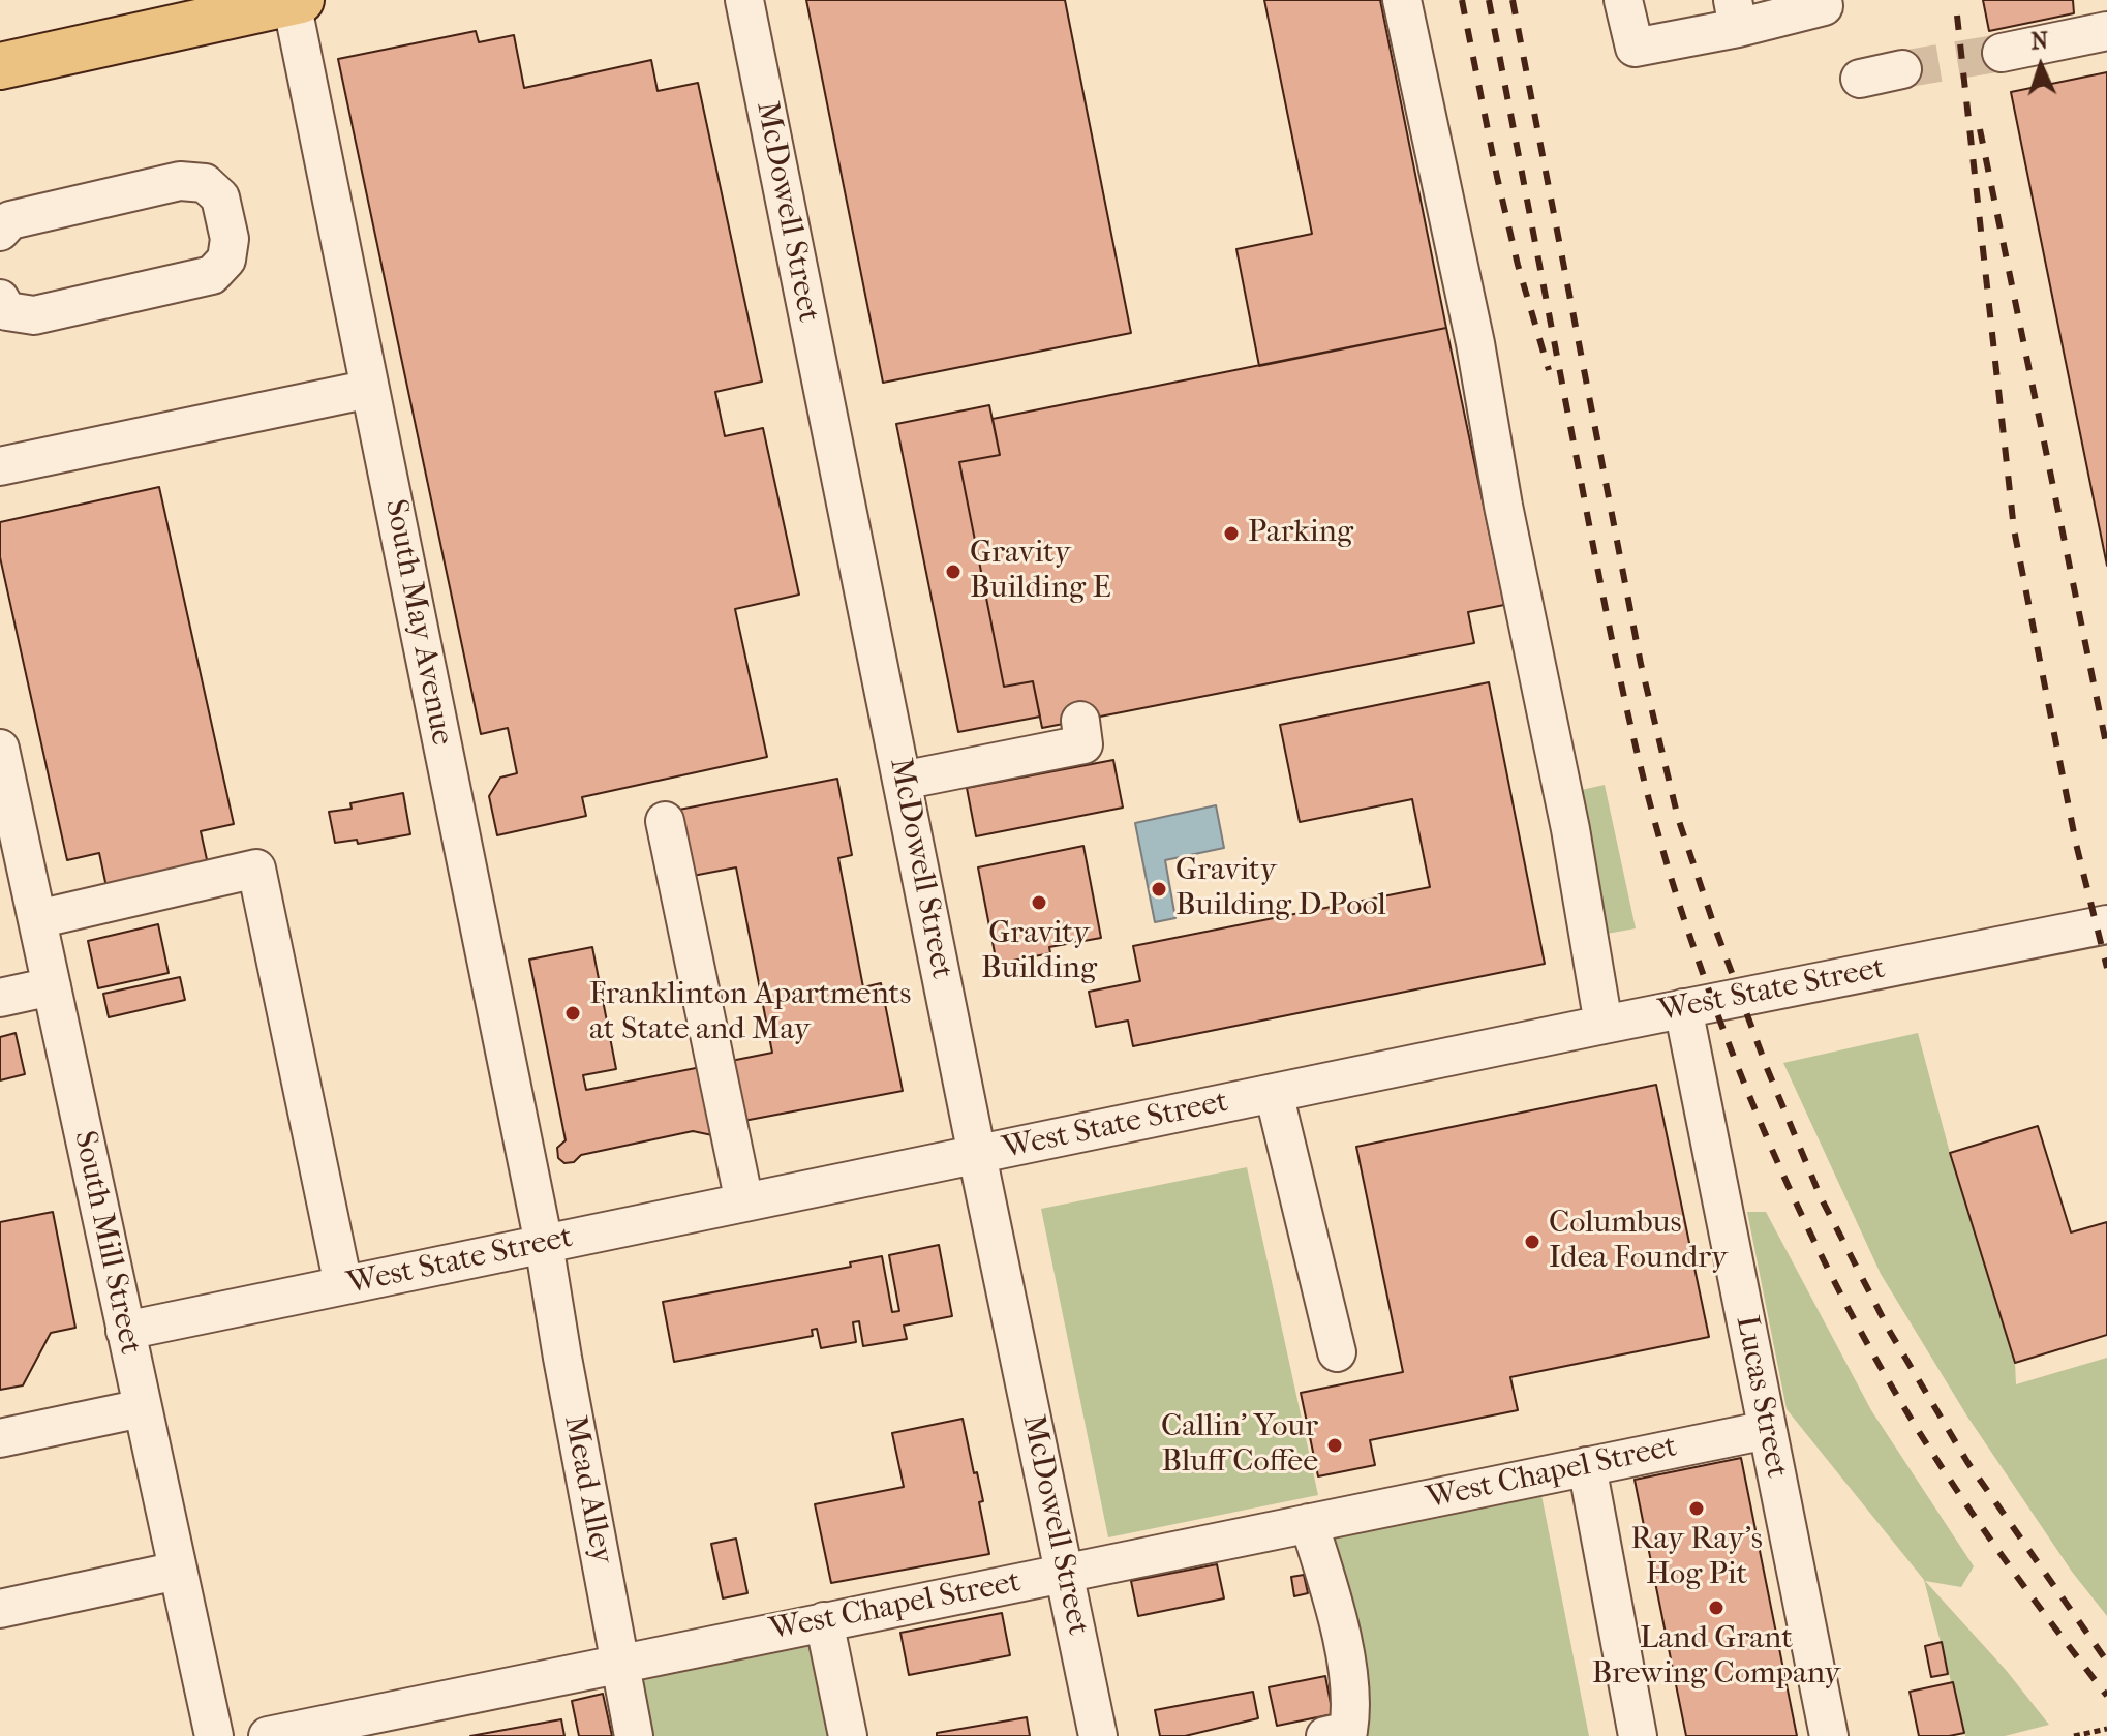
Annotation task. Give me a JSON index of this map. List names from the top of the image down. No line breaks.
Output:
{"streets":{"street":["McDowell Street","South May Avenue","West State Street","South Mill Street","Lucas Street","West Chapel Street","Mead Alley"]},"crossings":[["McDowell Street","West State Street"],["McDowell Street","West Chapel Street"],["South May Avenue","West State Street"],["South May Avenue","Mead Alley"],["West State Street","South Mill Street"],["West State Street","Lucas Street"],["West State Street","Mead Alley"],["Lucas Street","West Chapel Street"],["West Chapel Street","Mead Alley"]],"places":["Parking","Gravity Building E","Gravity Building D Pool","Gravity Building","Franklinton Apartments at State and May","Columbus Idea Foundry","Callin' Your Bluff Coffee","Ray Ray's Hog Pit","Land Grant Brewing Company"],"north":"top"}
